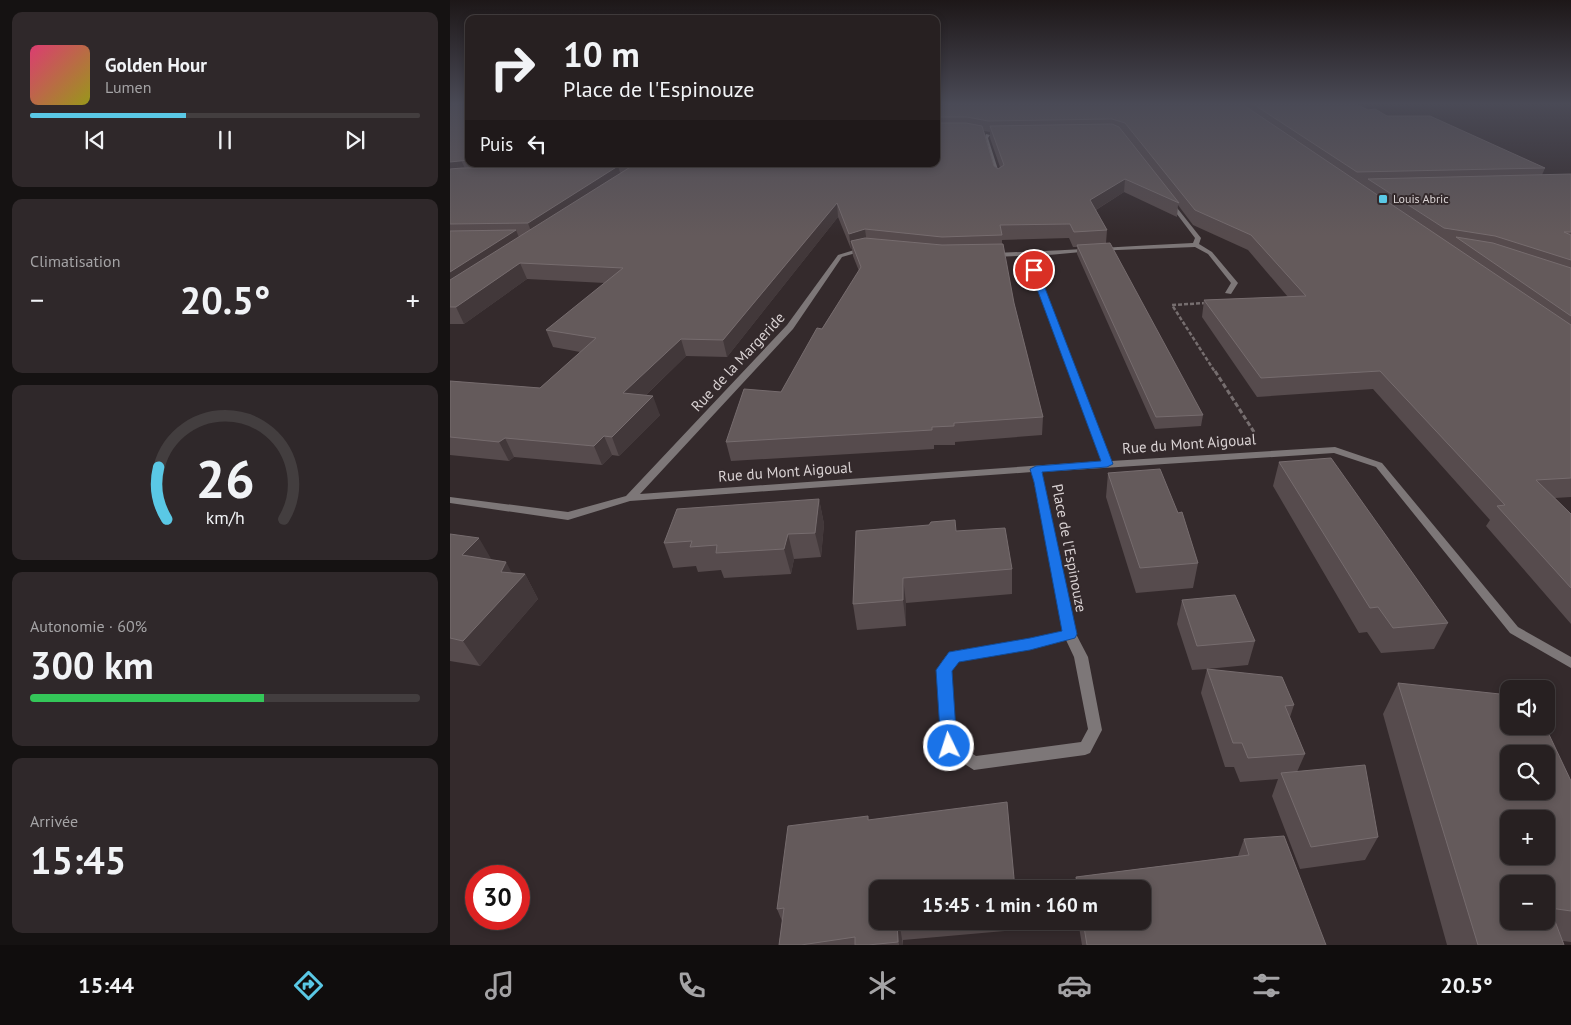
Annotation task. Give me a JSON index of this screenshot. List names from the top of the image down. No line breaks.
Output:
{"streets":{"street":["Rue de la Margeride","Rue du Mont Aigoual","Place de l'Espinouze"]},"crossings":[["Rue de la Margeride","Rue du Mont Aigoual"],["Rue du Mont Aigoual","Place de l'Espinouze"]],"places":{"transit":["Louis Abric"]},"page":{"turn":["10 m","Place de l'Espinouze"],"song":["Golden Hour","Lumen"],"then":"Puis","tile":["Climatisation",["Autonomie · 60%","300 km"],["Arrivée","15:45"]],"heat":["−","20.5°","+"],"map_buttons":["+","−"],"limit":"30","trip":"15:45 · 1 min · 160 m","tabs":["15:44","20.5°"],"gauge":["26","km/h"]}}
